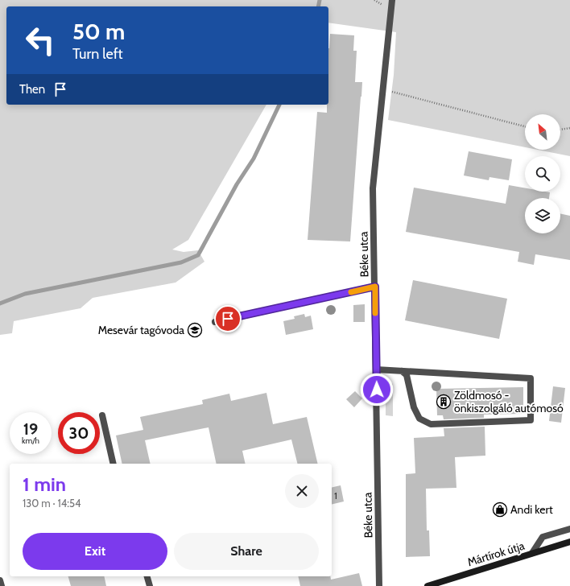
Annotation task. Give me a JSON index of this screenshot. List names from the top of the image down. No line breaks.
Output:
{"streets":{"main road":["Mártírok útja"],"street":["Béke utca"]},"places":{"school or university":["Mesevár tagóvoda"],"building":["Zöldmosó - önkiszolgáló autómosó"],"shop":["Andi kert"]},"house_numbers":["1"],"north":"top left","page":{"turn":["50 m","Turn left"],"then":"Then","speed":"19 km/h","limit":"30","heading":["1 min","130 m · 14:54"],"buttons":["Exit","Share"]}}
